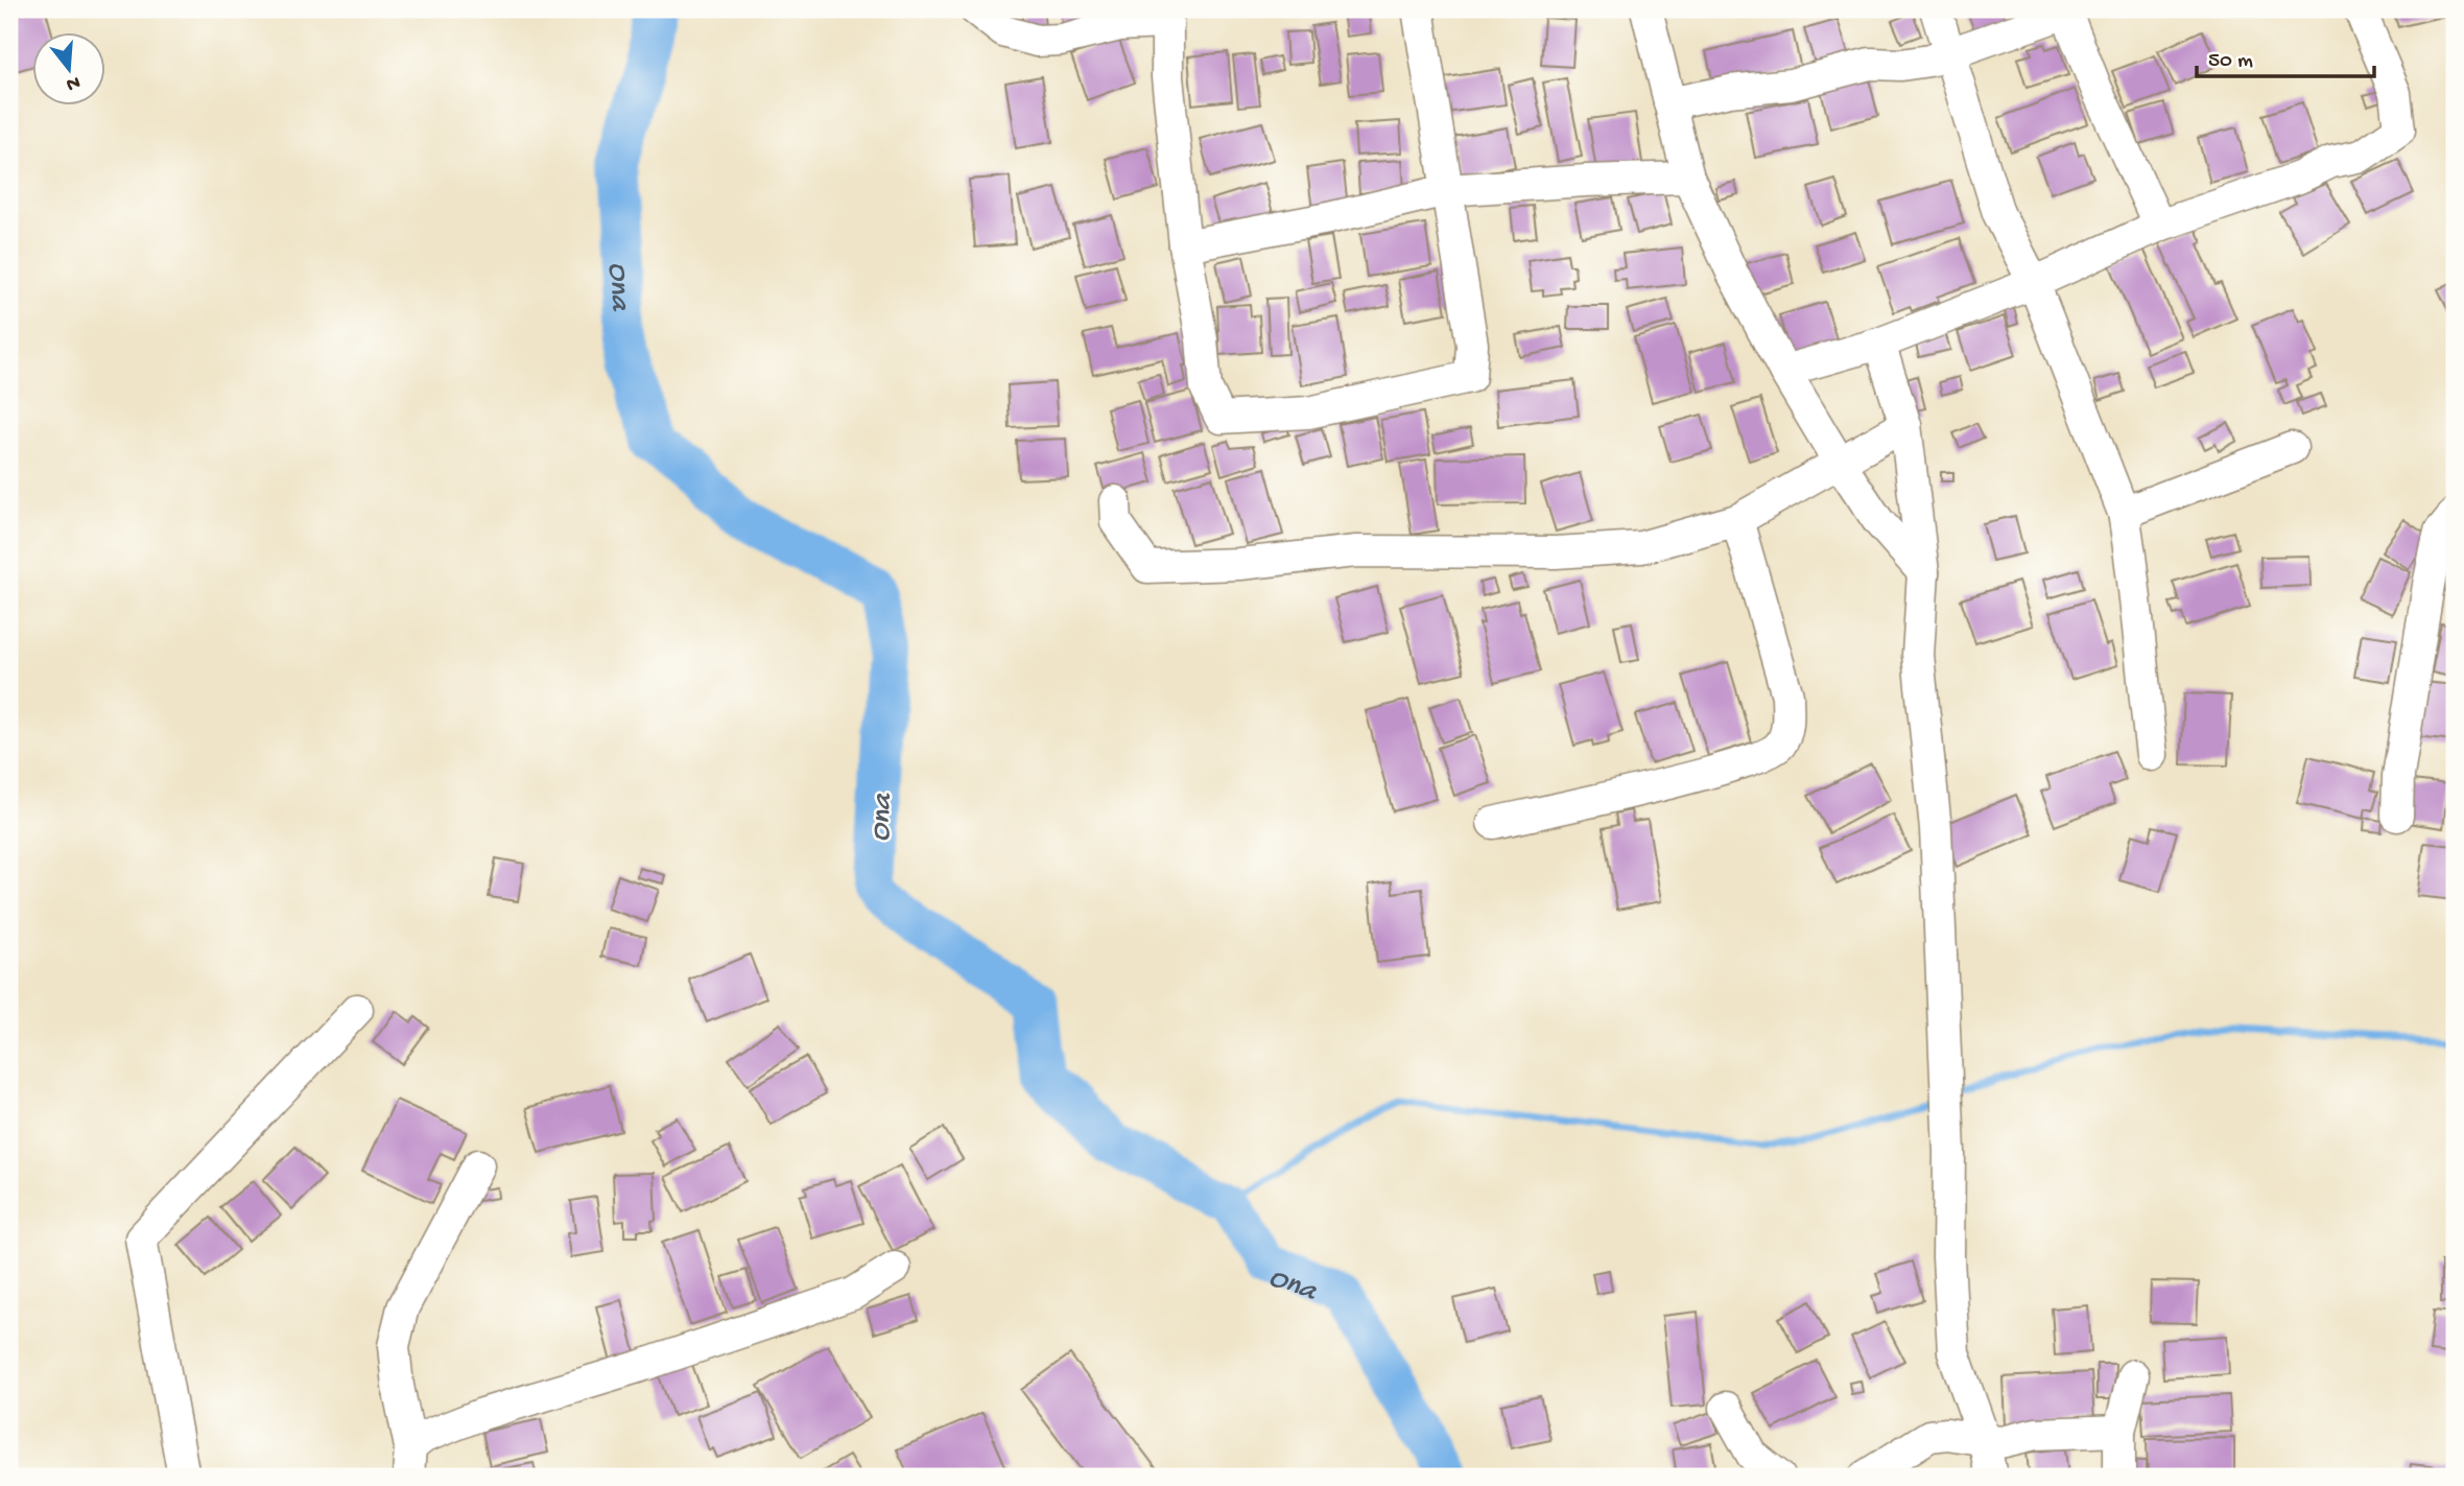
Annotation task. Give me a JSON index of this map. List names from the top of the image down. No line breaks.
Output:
{"water":["Ona"],"scale_bar":"50 m","north":"bottom"}
